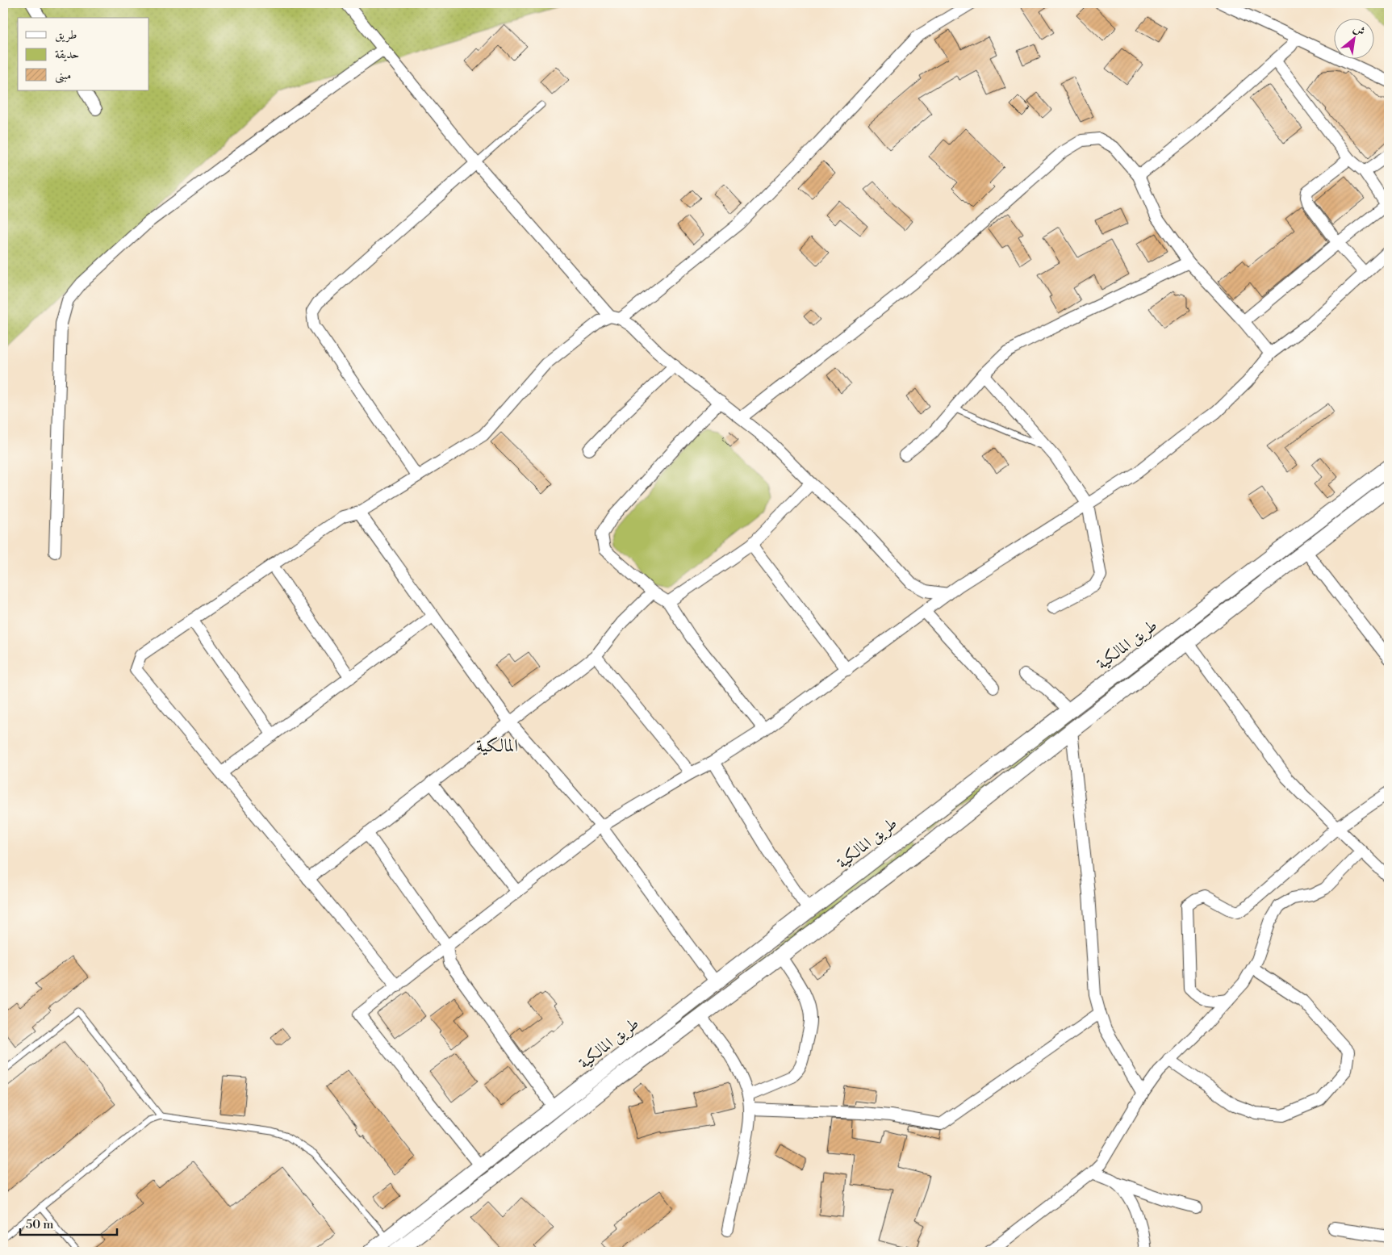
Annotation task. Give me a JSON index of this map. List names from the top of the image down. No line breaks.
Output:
{"streets":{"main road":["طريق المالكية"]},"districts":["المالكية"],"legend":["طريق","حديقة","مبنى"],"scale_bar":"50 m","north":"top right"}
